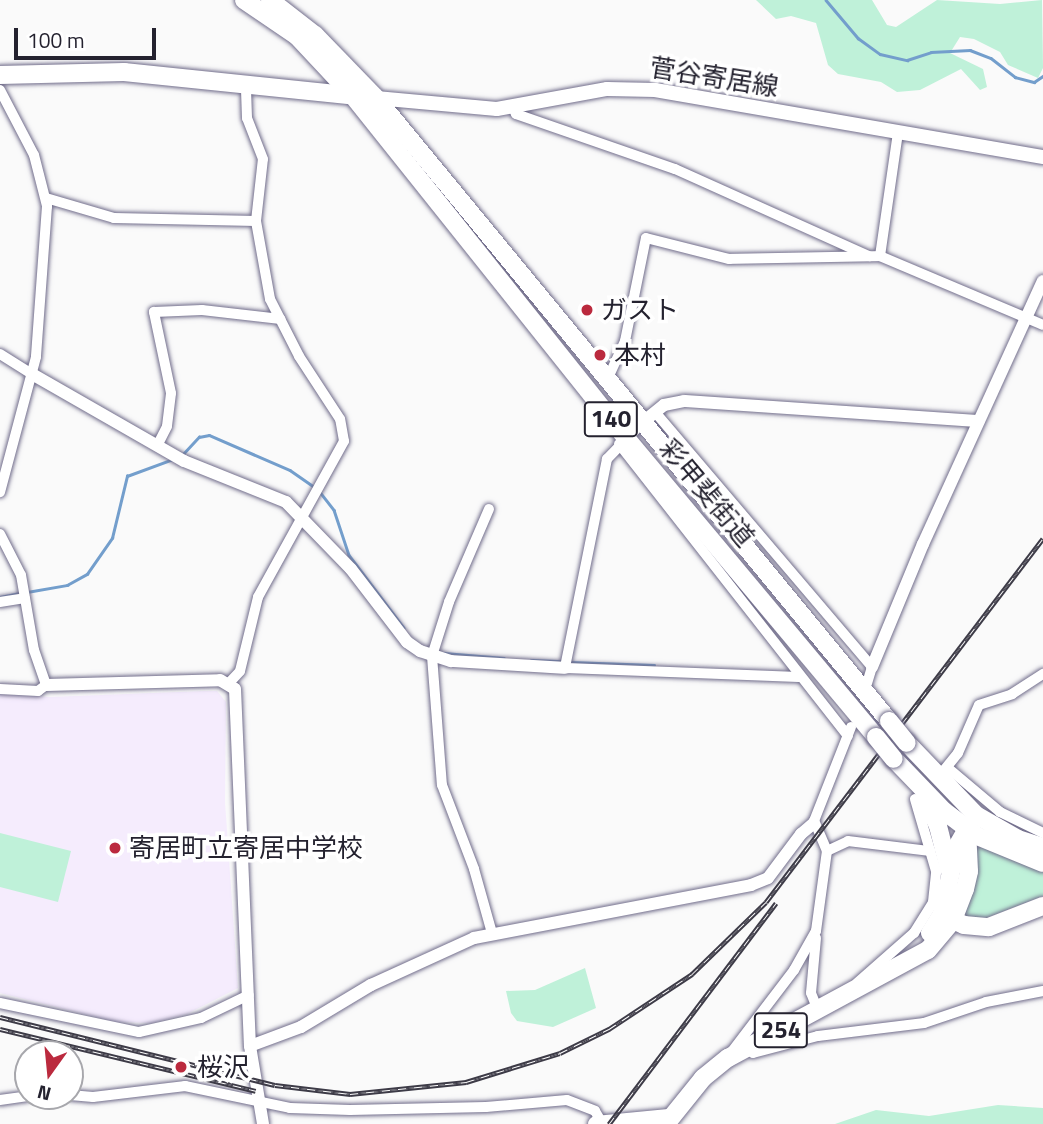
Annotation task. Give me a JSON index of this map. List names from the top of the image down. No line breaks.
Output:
{"streets":{"highway":["140","彩甲斐街道","254"],"main road":["菅谷寄居線"]},"crossings":[["菅谷寄居線","彩甲斐街道"],["彩甲斐街道","254"]],"places":["ガスト","本村","寄居町立寄居中学校","桜沢"],"scale_bar":"100 m","north":"bottom"}
